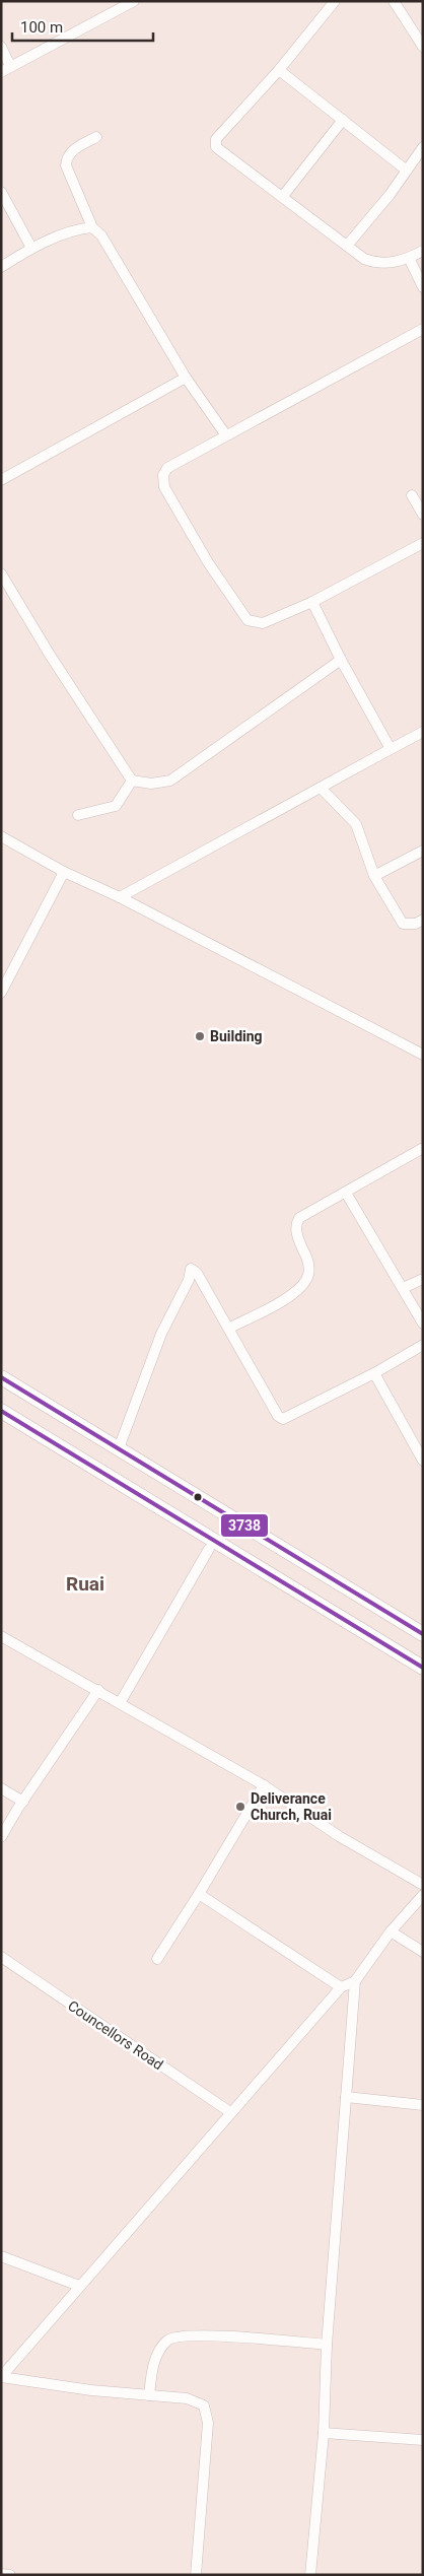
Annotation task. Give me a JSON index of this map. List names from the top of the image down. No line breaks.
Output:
{"streets":{"street":["Councellors Road"]},"districts":["Ruai"],"places":["Building","Deliverance Church, Ruai"],"lines":["transit line 3738"],"scale_bar":"100 m"}
